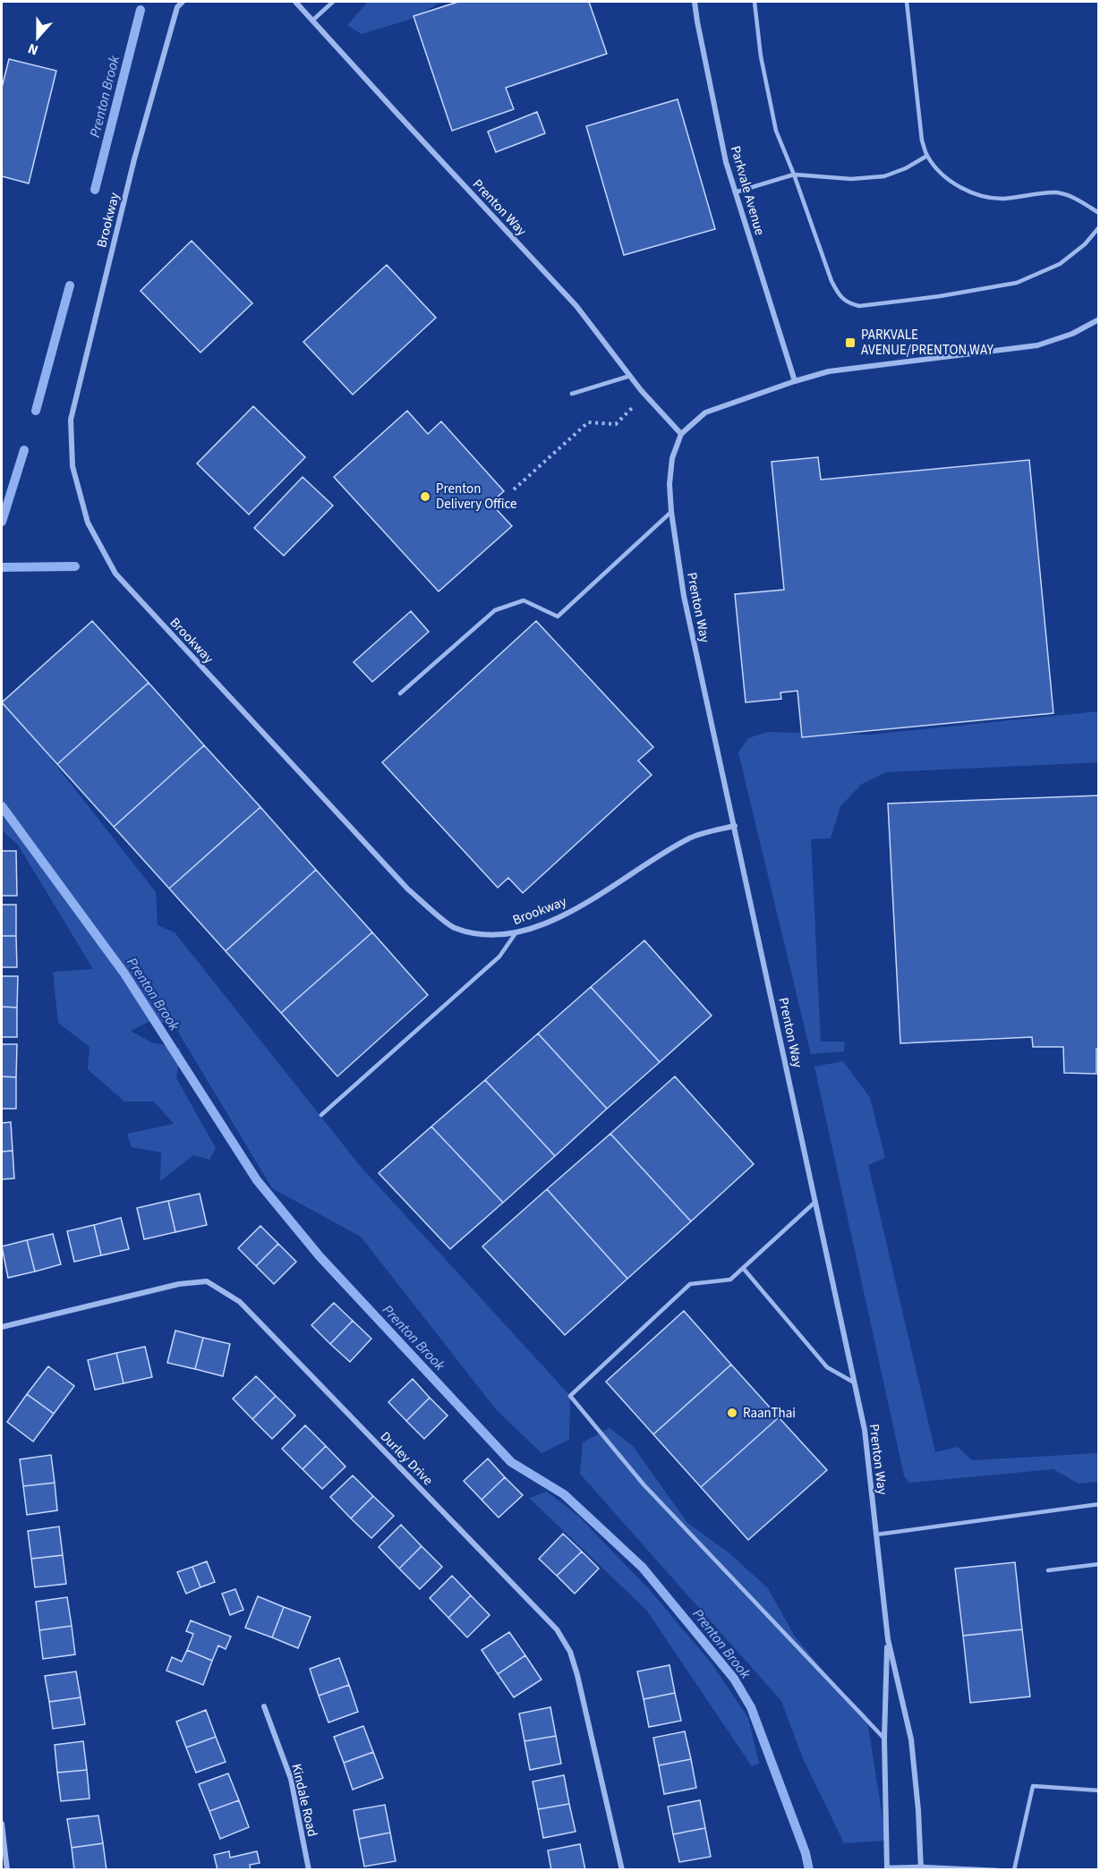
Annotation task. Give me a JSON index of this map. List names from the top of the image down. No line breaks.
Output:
{"streets":{"street":["Parkvale Avenue","Prenton Way","Brookway","Durley Drive","Kindale Road"]},"crossings":[["Parkvale Avenue","Prenton Way"],["Prenton Way","Brookway"]],"water":["Prenton Brook"],"places":{"transit":["PARKVALE AVENUE/PRENTON WAY"],"other":["Prenton Delivery Office","RaanThai"]},"north":"bottom"}
